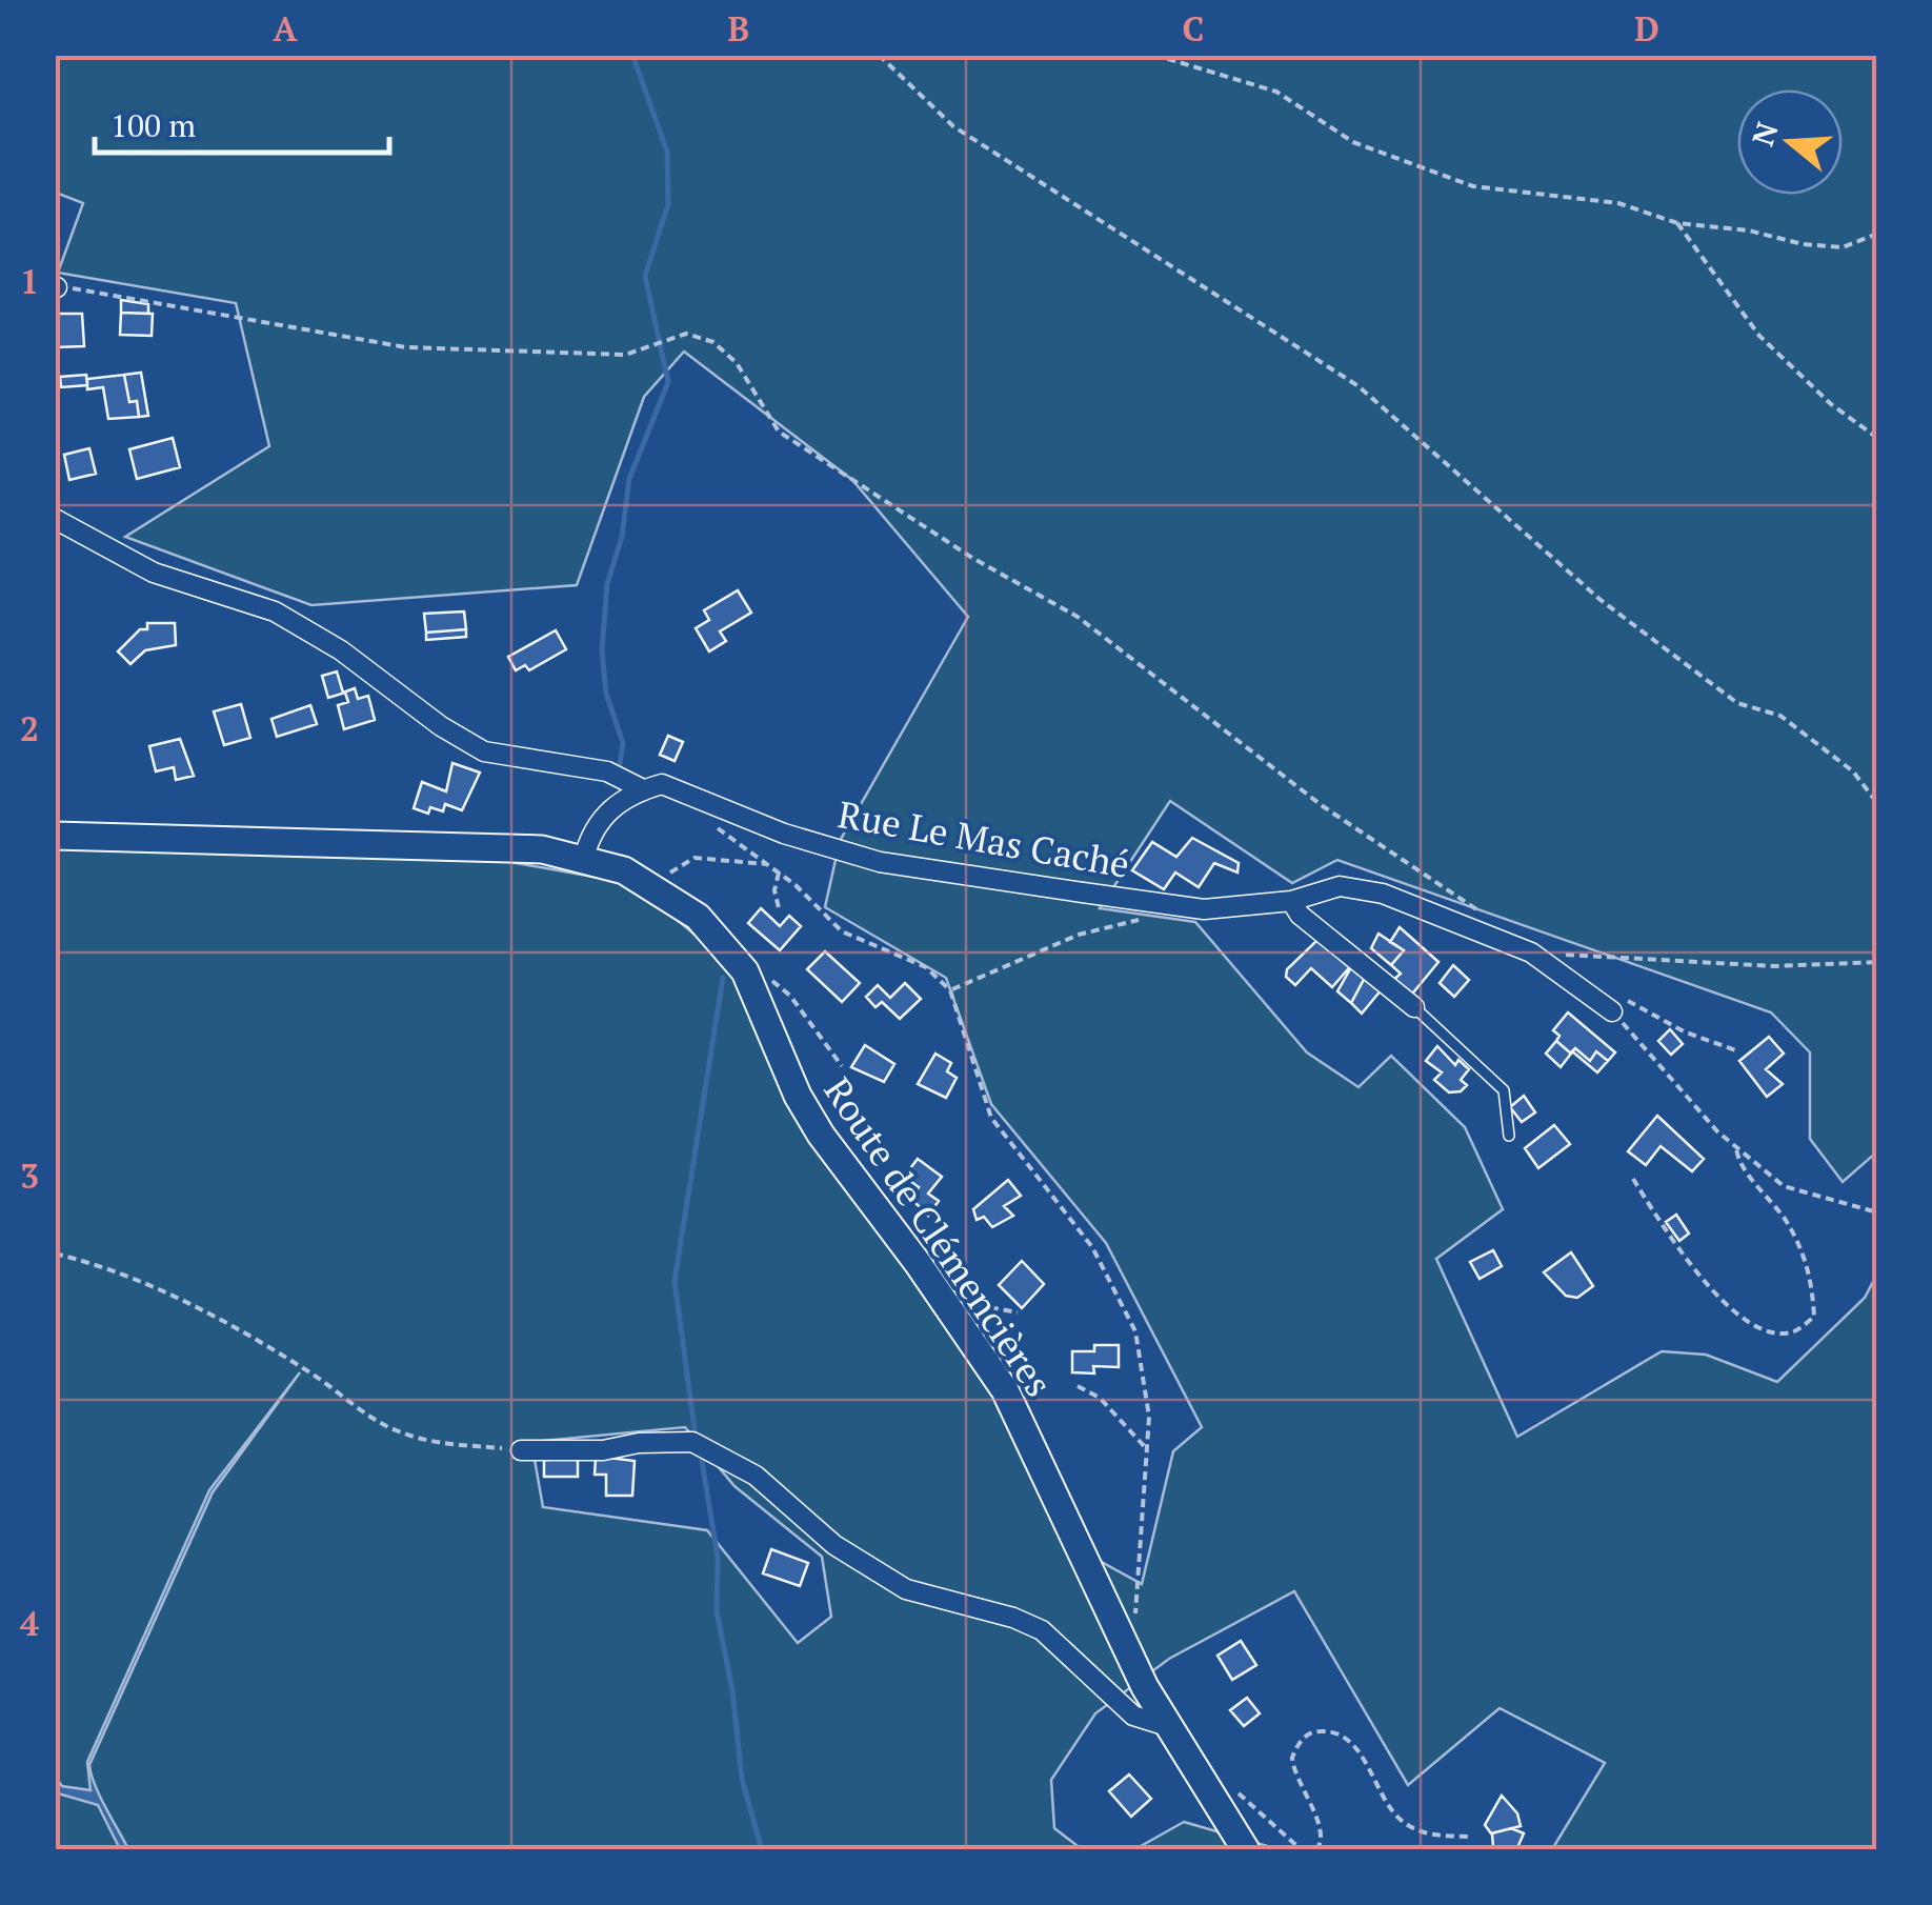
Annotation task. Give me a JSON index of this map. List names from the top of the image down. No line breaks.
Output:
{"streets":{"street":["Rue Le Mas Caché","Route de Clémencières"]},"scale_bar":"100 m","north":"left","grid":{"columns":["A","B","C","D"],"rows":["1","2","3","4"]}}
